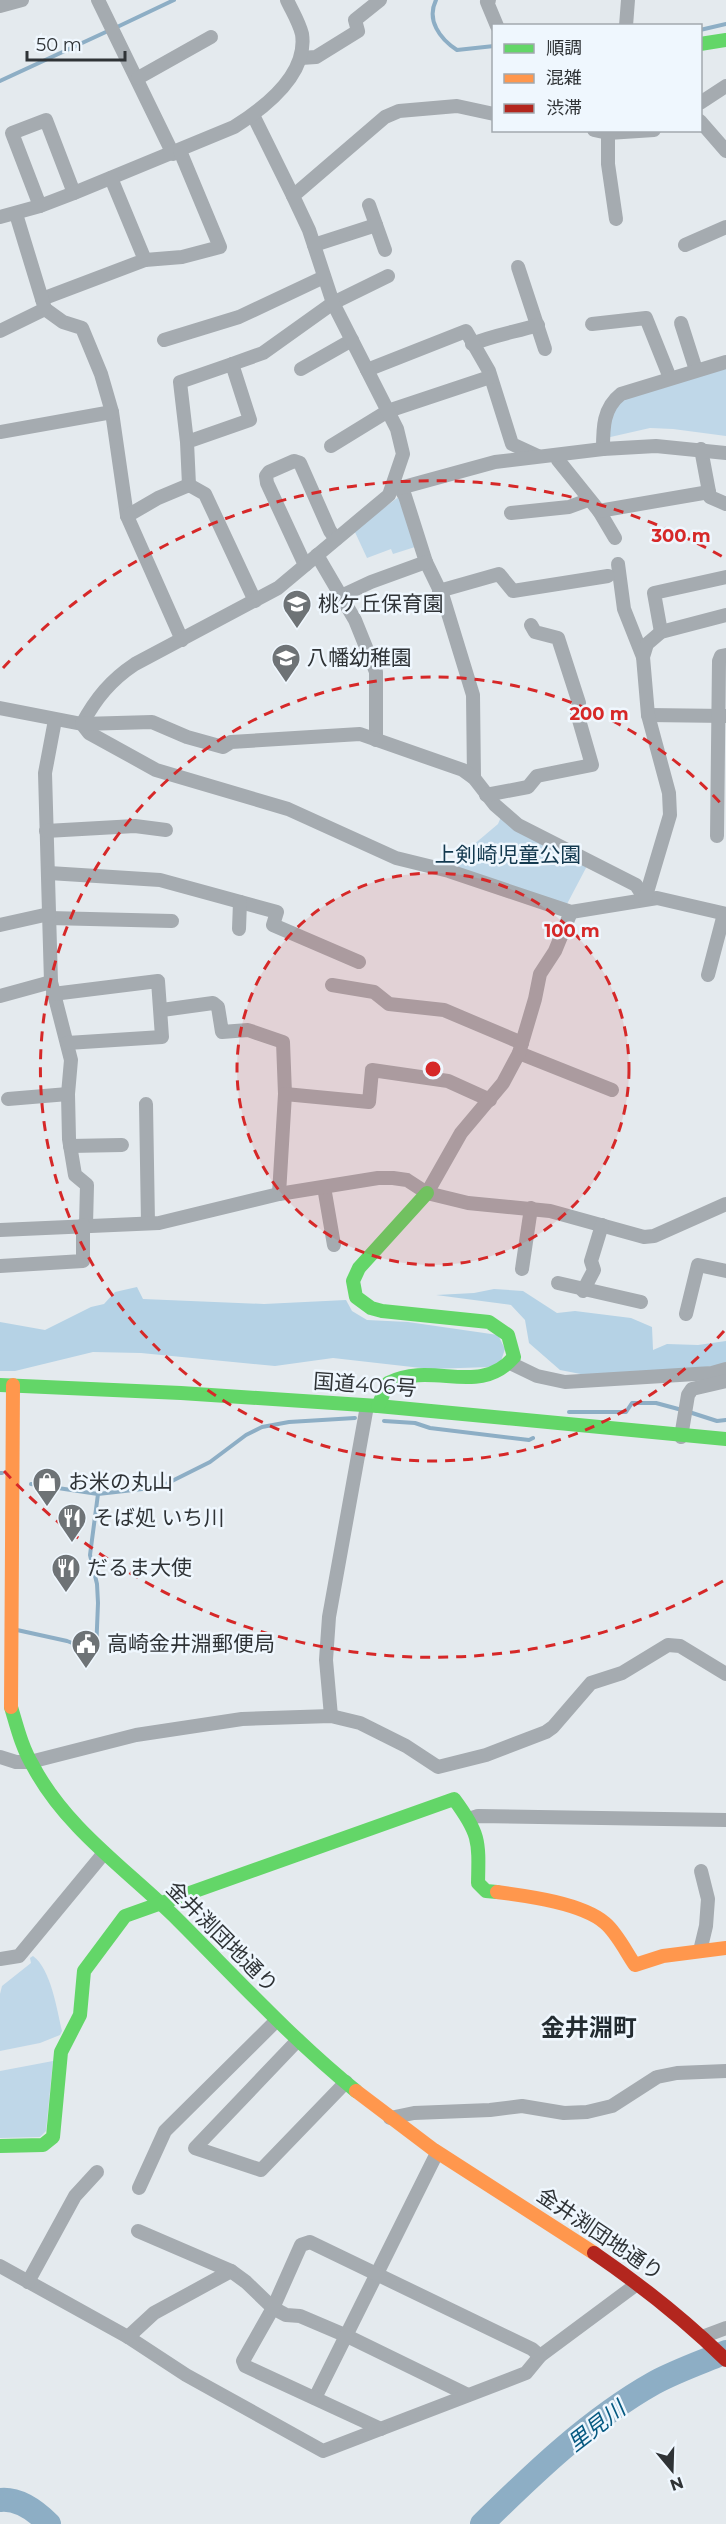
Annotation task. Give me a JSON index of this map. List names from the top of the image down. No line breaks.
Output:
{"streets":{"main road":["国道406号","金井渕団地通り"]},"crossings":[["国道406号","金井渕団地通り"]],"districts":["金井淵町"],"water":["里見川"],"parks":["上剣崎児童公園"],"places":{"school or university":["桃ケ丘保育園","八幡幼稚園"],"shop":["お米の丸山"],"restaurant":["そば処 いち川","だるま大使"],"public building":["高崎金井淵郵便局"]},"legend":["順調","混雑","渋滞"],"scale_bar":"50 m","north":"bottom","rings":["300 m","200 m","100 m"]}
